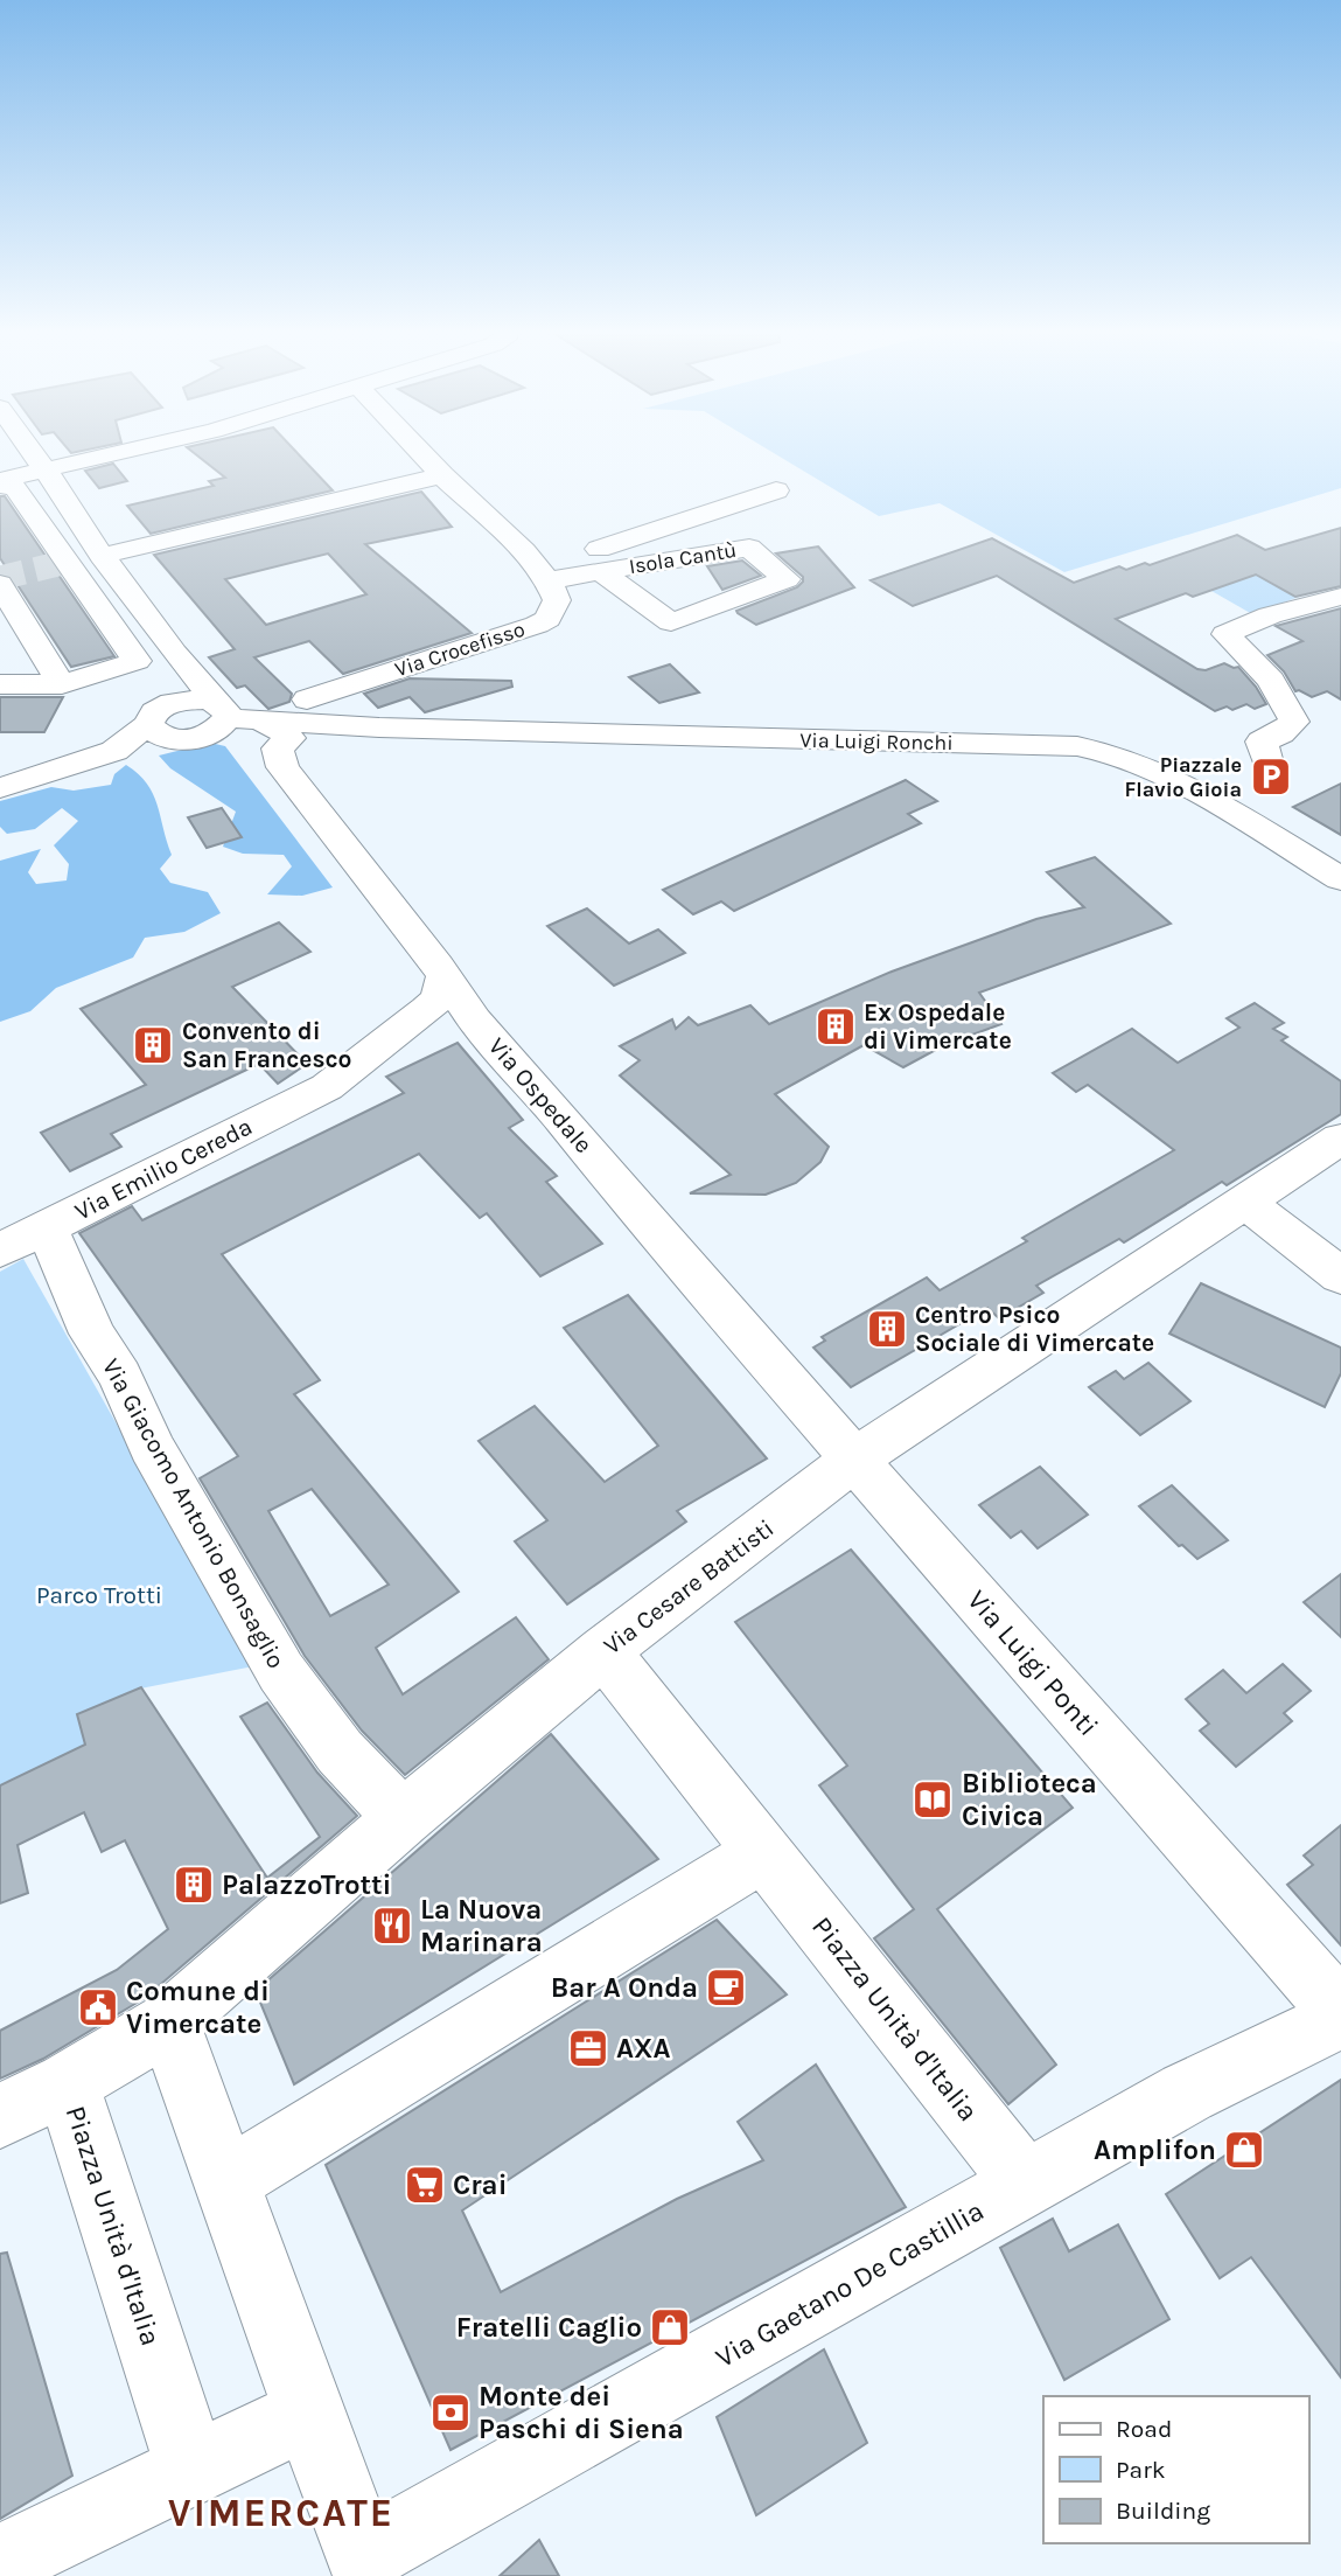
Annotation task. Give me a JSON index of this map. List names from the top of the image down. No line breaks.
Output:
{"streets":{"street":["Isola Cantù","Via Crocefisso","Via Luigi Ronchi","Via Ospedale","Via Emilio Cereda","Via Giacomo Antonio Bonsaglio","Via Cesare Battisti","Via Luigi Ponti","Piazza Unità d'Italia","Via Gaetano De Castillia"]},"crossings":[["Isola Cantù","Via Crocefisso"],["Via Luigi Ronchi","Via Ospedale"],["Via Ospedale","Via Emilio Cereda"],["Via Ospedale","Via Cesare Battisti"],["Via Ospedale","Via Luigi Ponti"],["Via Emilio Cereda","Via Giacomo Antonio Bonsaglio"],["Via Giacomo Antonio Bonsaglio","Via Cesare Battisti"],["Via Cesare Battisti","Via Luigi Ponti"],["Via Cesare Battisti","Piazza Unità d'Italia"],["Via Luigi Ponti","Via Gaetano De Castillia"],["Piazza Unità d'Italia","Via Gaetano De Castillia"]],"districts":["VIMERCATE"],"parks":["Parco Trotti"],"places":{"parking":["Piazzale Flavio Gioia"],"building":["Ex Ospedale di Vimercate","Convento di San Francesco","Centro Psico Sociale di Vimercate","PalazzoTrotti"],"library":["Biblioteca Civica"],"restaurant":["La Nuova Marinara"],"cafe":["Bar A Onda"],"public building":["Comune di Vimercate"],"office":["AXA"],"shop":["Amplifon","Fratelli Caglio"],"supermarket":["Crai"],"bank":["Monte dei Paschi di Siena"]},"legend":["Road","Park","Building"]}
